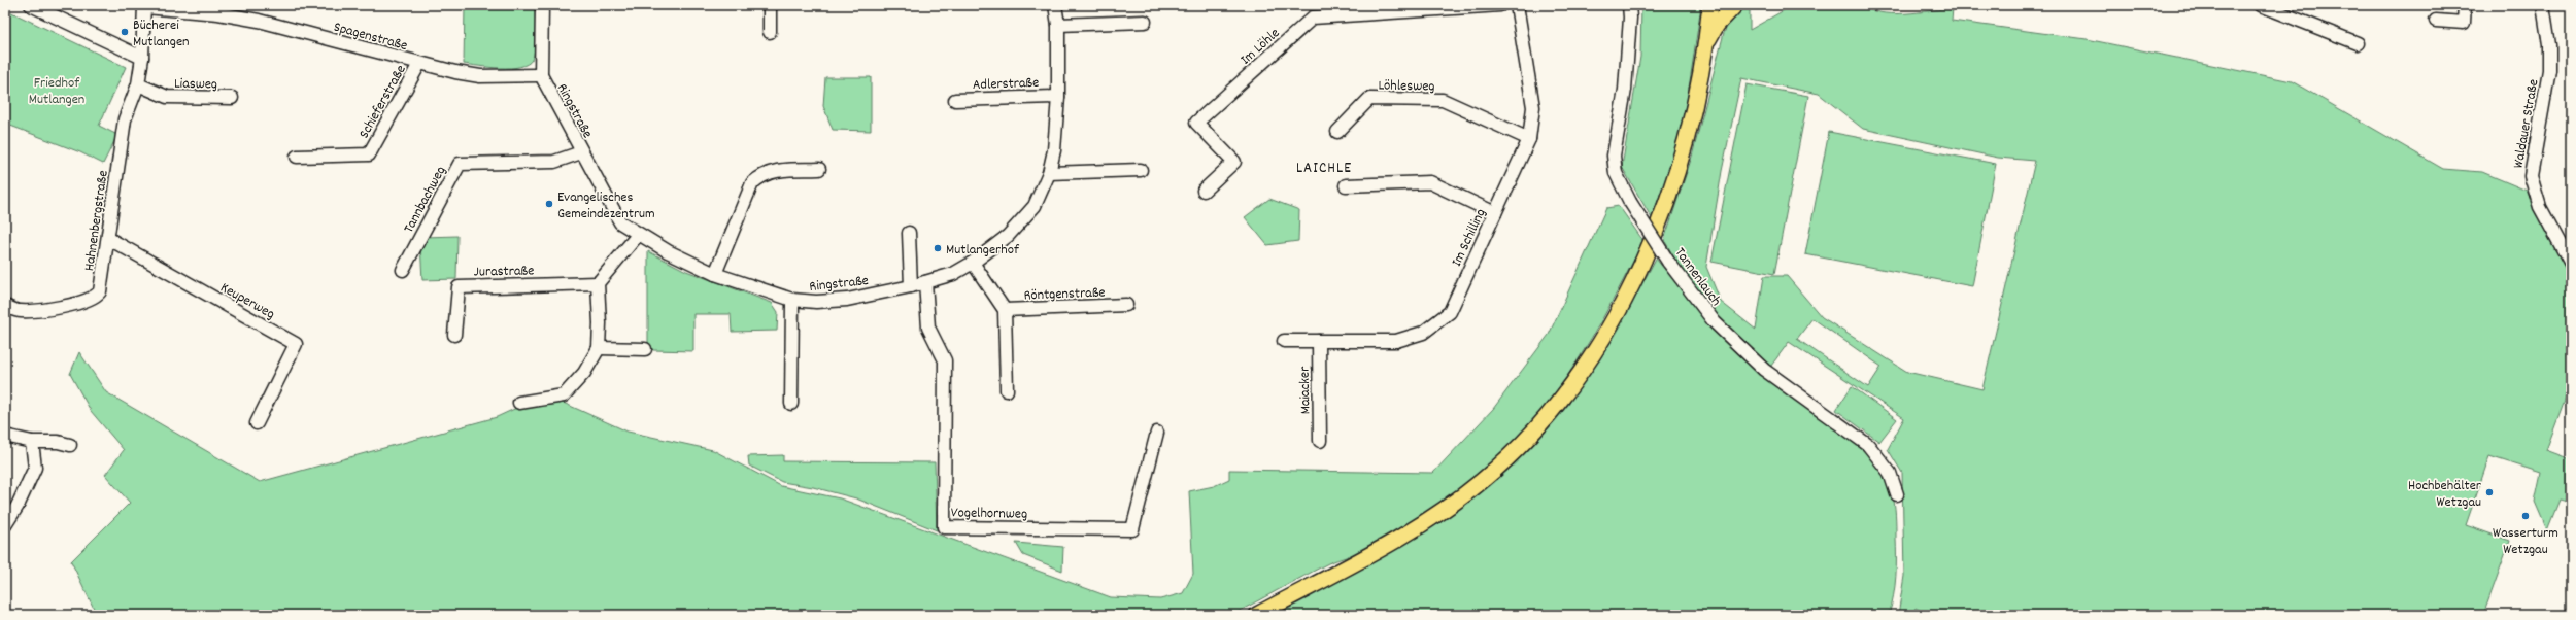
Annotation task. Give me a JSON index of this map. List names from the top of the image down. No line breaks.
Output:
{"streets":{"street":["Spagenstraße","Im Löhle","Liasweg","Adlerstraße","Löhlesweg","Schieferstraße","Ringstraße","Waldauer Straße","Tannbachweg","Hahnenbergstraße","Im Schilling","Jurastraße","Tannenlauch","Röntgenstraße","Keuperweg","Maiacker","Vogelhornweg"]},"crossings":[["Spagenstraße","Schieferstraße"],["Spagenstraße","Ringstraße"],["Spagenstraße","Hahnenbergstraße"],["Liasweg","Hahnenbergstraße"],["Adlerstraße","Ringstraße"],["Löhlesweg","Im Schilling"],["Ringstraße","Tannbachweg"],["Ringstraße","Vogelhornweg"],["Hahnenbergstraße","Keuperweg"],["Im Schilling","Maiacker"]],"districts":["LAICHLE"],"parks":["Friedhof Mutlangen"],"places":["Bücherei Mutlangen","Evangelisches Gemeindezentrum","Mutlangerhof","Hochbehälter Wetzgau","Wasserturm Wetzgau"]}
